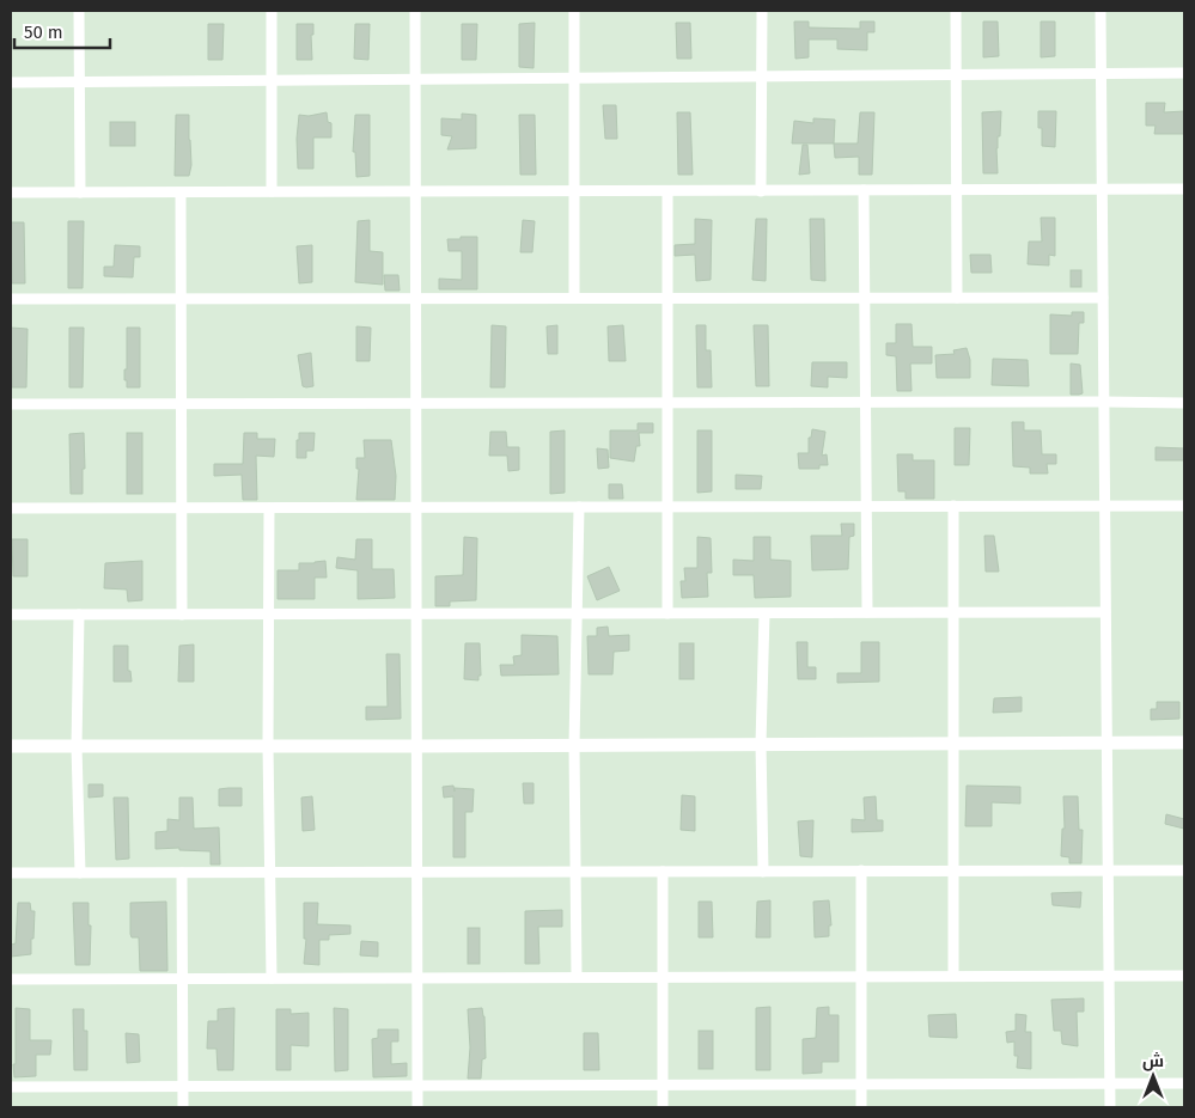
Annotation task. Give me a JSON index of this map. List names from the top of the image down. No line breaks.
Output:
{"scale_bar":"50 m","north":"top"}
